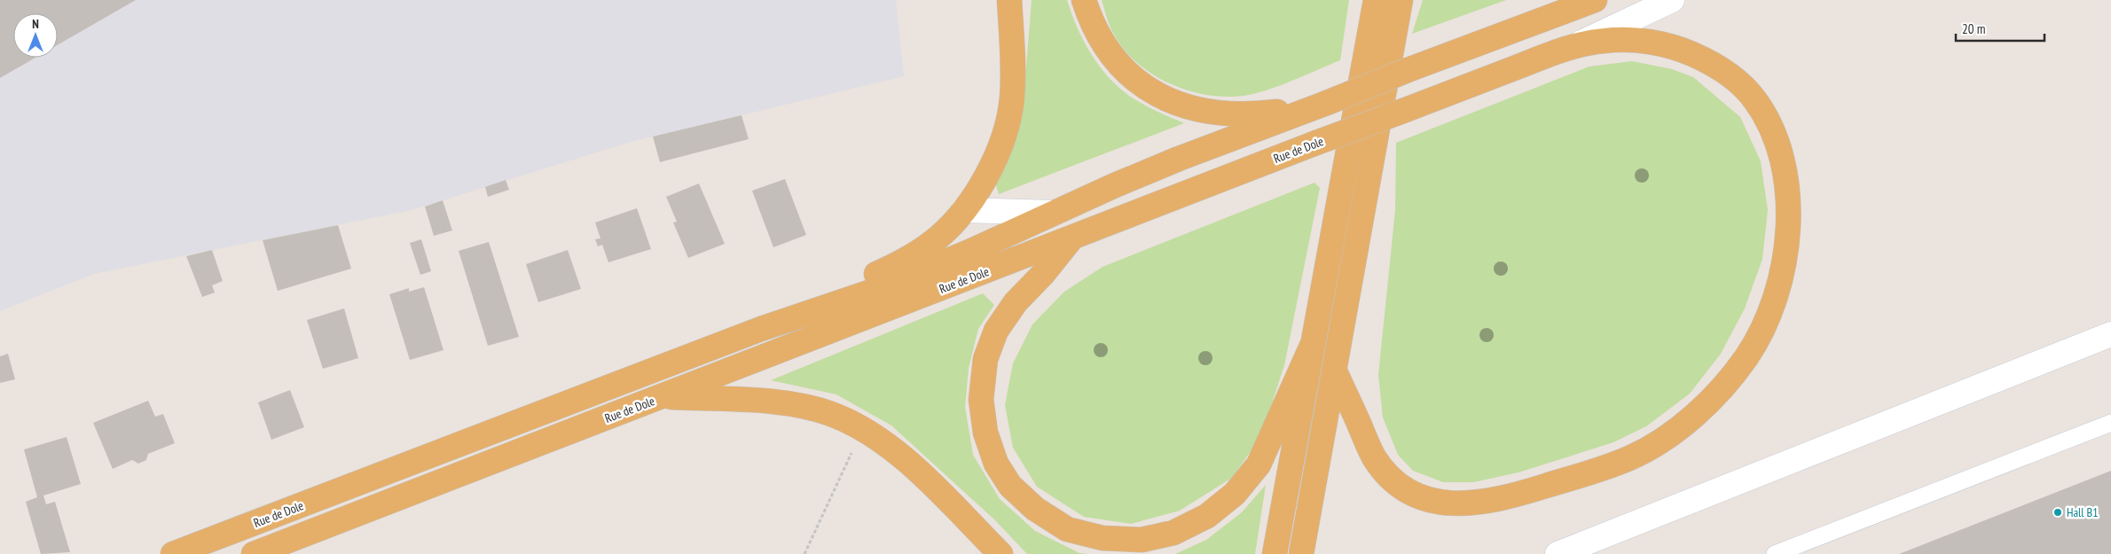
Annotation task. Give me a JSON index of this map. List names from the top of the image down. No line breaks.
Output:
{"streets":{"main road":["Rue de Dole"]},"places":["Hall B1"],"scale_bar":"20 m","north":"top"}
